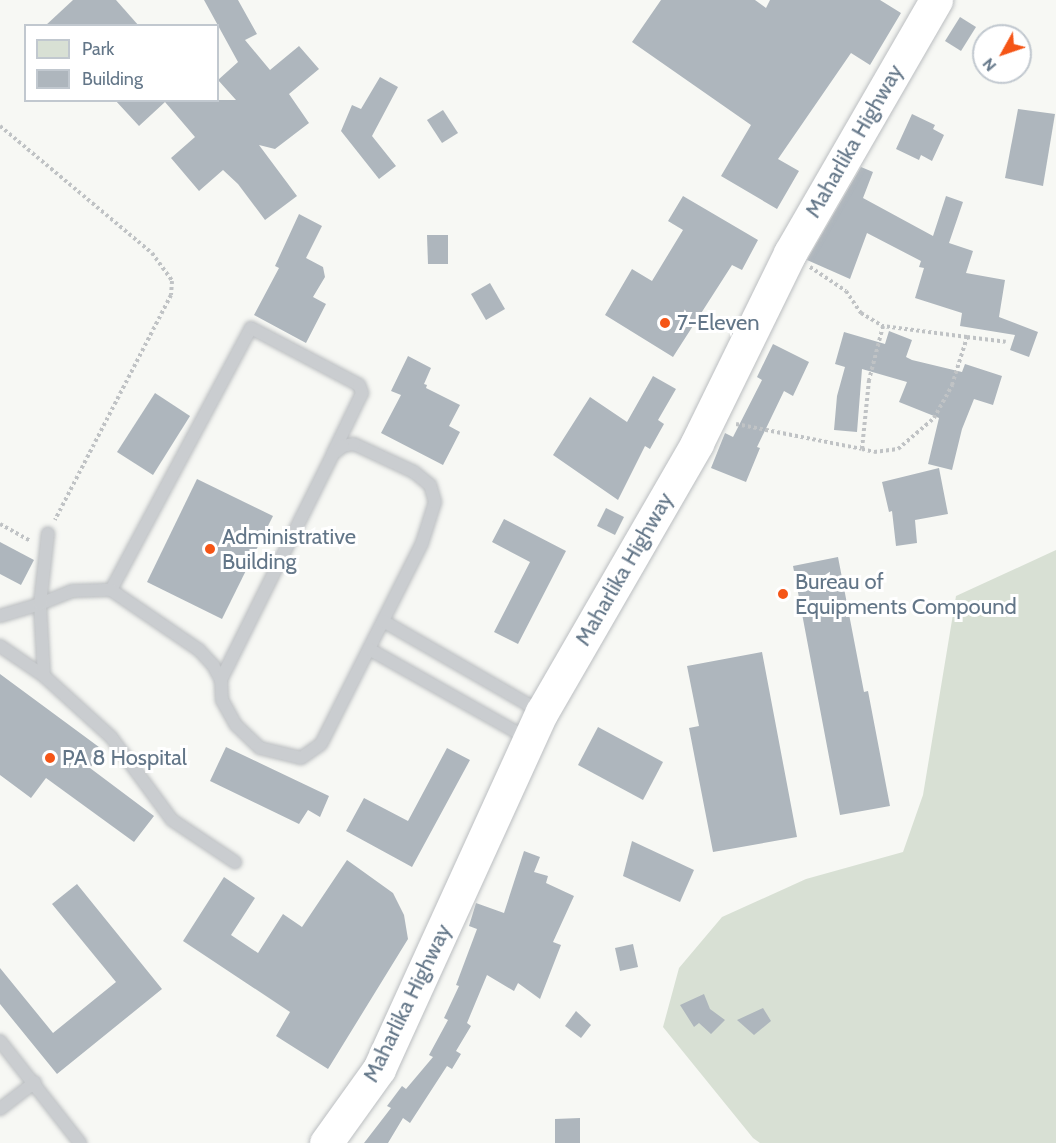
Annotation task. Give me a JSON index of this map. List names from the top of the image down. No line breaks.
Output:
{"streets":{"highway":["Maharlika Highway"]},"places":["7-Eleven","Administrative Building","Bureau of Equipments Compound","PA 8 Hospital"],"legend":["Park","Building"],"north":"bottom left"}
